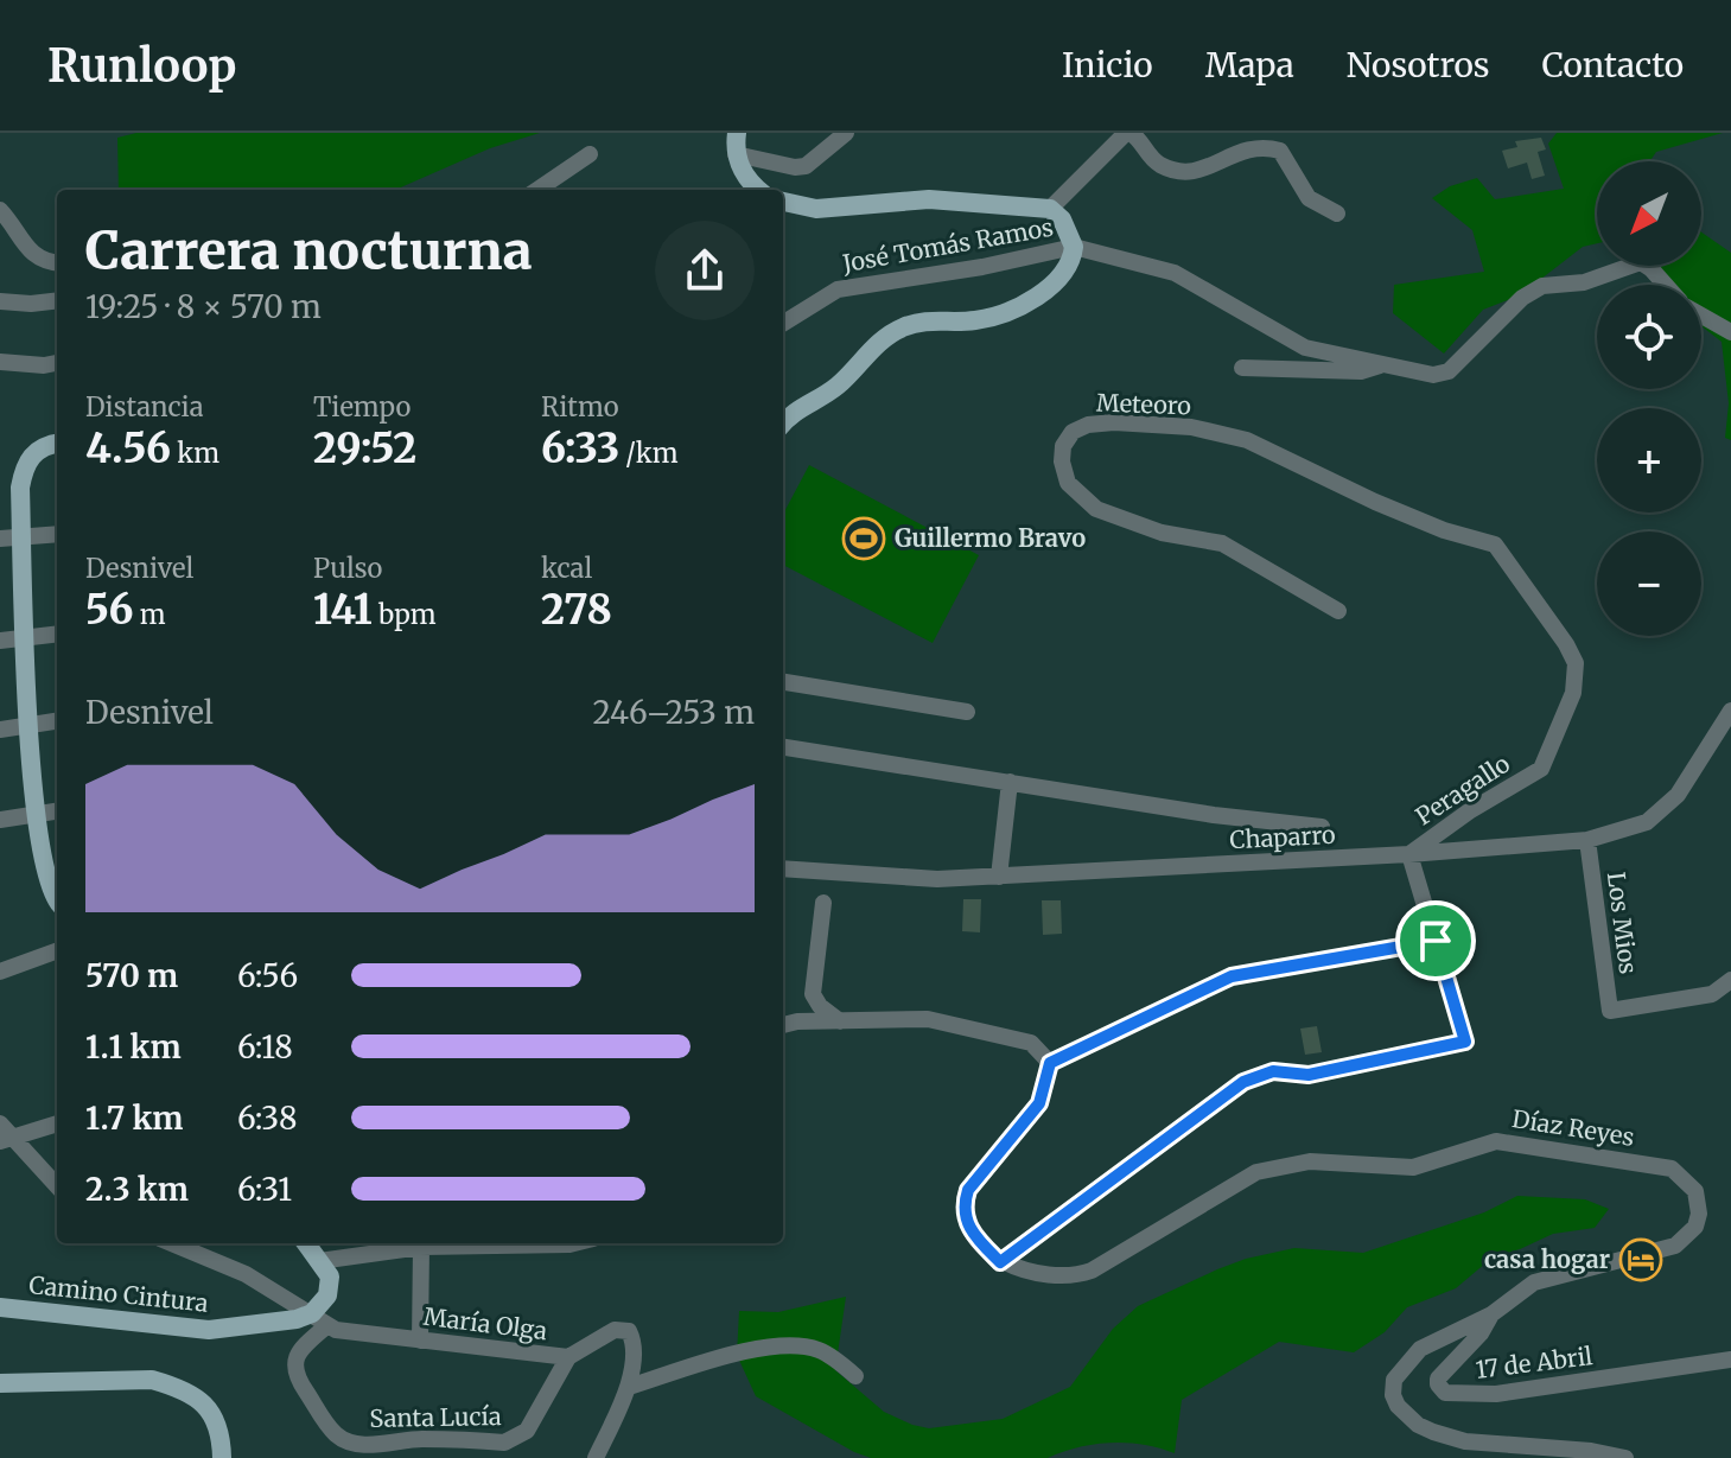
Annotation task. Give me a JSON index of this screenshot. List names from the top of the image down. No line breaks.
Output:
{"streets":{"main road":["Camino Cintura"],"street":["José Tomás Ramos","Meteoro","Peragallo","Chaparro","Los Mios","Díaz Reyes","María Olga","17 de Abril","Santa Lucía"]},"crossings":[["Meteoro","Peragallo"],["Peragallo","Chaparro"],["Peragallo","Díaz Reyes"],["Chaparro","Los Mios"],["Díaz Reyes","17 de Abril"],["Camino Cintura","María Olga"],["Camino Cintura","Santa Lucía"],["María Olga","Santa Lucía"]],"places":{"sports":["Guillermo Bravo"],"hotel":["casa hogar"]},"north":"bottom left","page":{"header":"Runloop","nav":["Inicio","Mapa","Nosotros","Contacto"],"map_buttons":["+","−"],"heading":["Carrera nocturna","19:25 · 8 × 570 m"],"stats":[["Distancia","4.56 km"],["Tiempo","29:52"],["Ritmo","6:33 /km"],["Desnivel","56 m"],["Pulso","141 bpm"],["kcal","278"]],"chart":["Desnivel","246–253 m"],"list":[{"name":"570 m","note":"6:56"},{"name":"1.1 km","note":"6:18"},{"name":"1.7 km","note":"6:38"},{"name":"2.3 km","note":"6:31"}]}}
